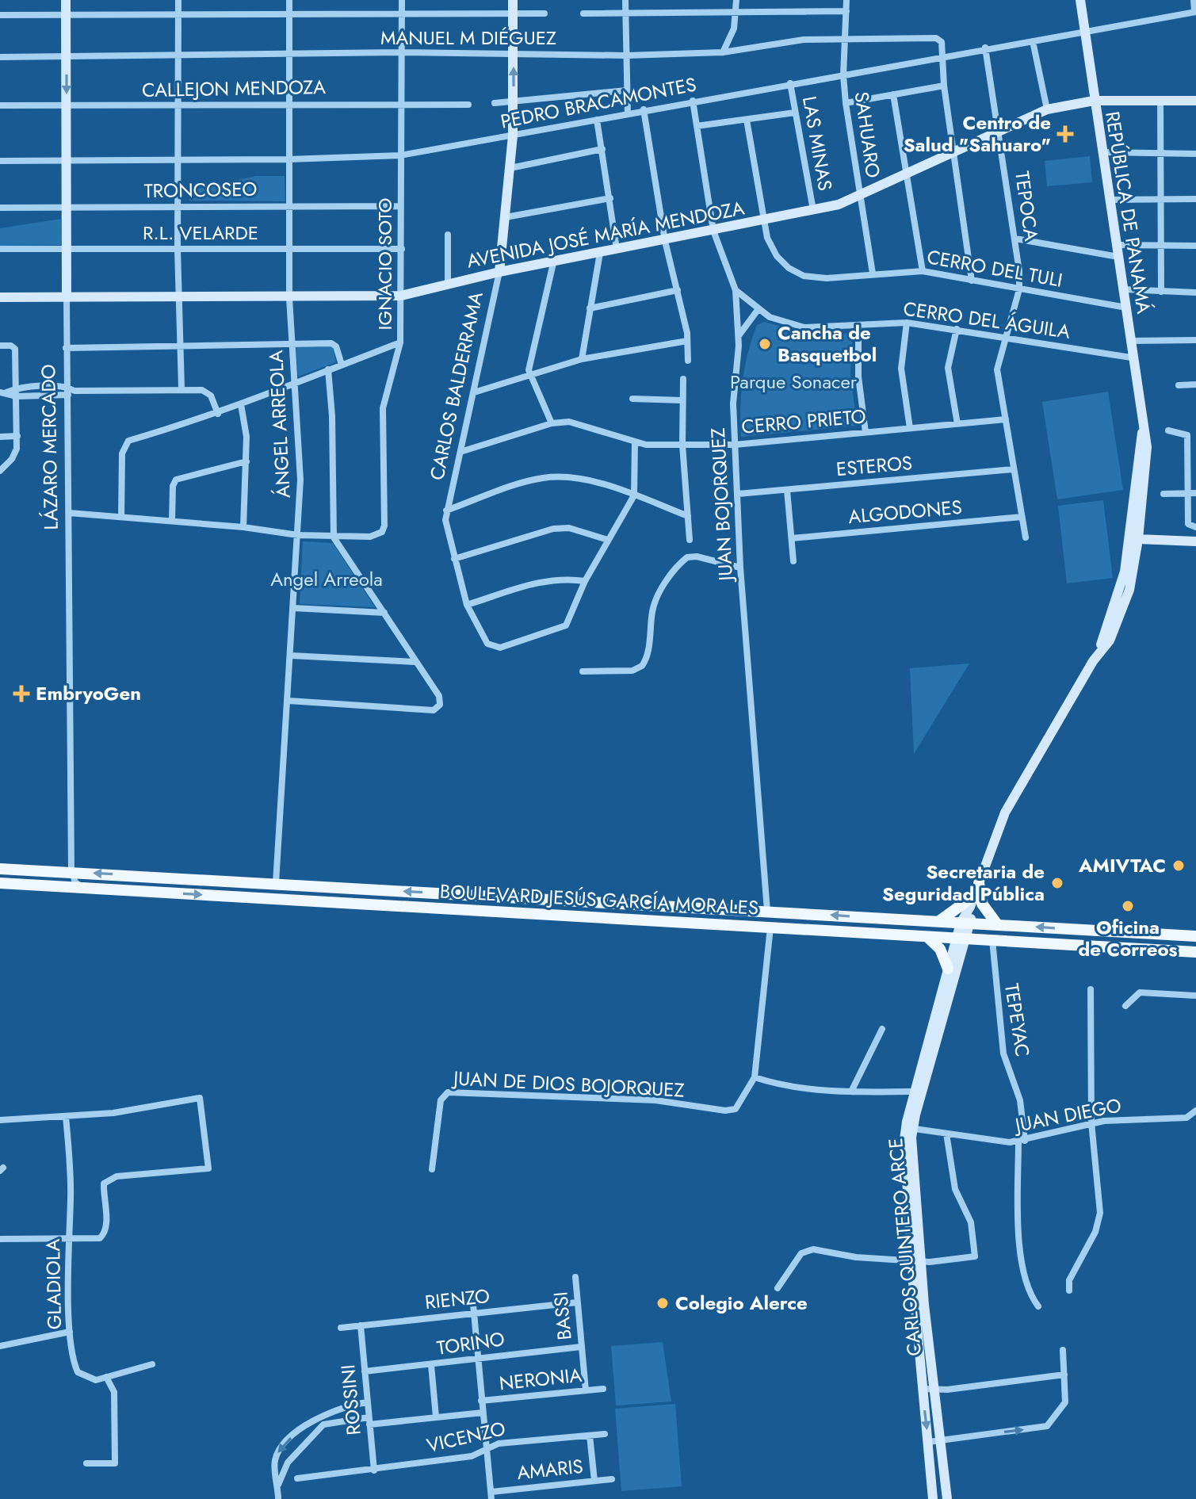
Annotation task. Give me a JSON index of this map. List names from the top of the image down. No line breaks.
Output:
{"streets":{"main road":["REPÚBLICA DE PANAMÁ","AVENIDA JOSÉ MARÍA MENDOZA","CARLOS BALDERRAMA","LÁZARO MERCADO","BOULEVARD JESÚS GARCÍA MORALES","CARLOS QUINTERO ARCE"],"street":["MANUEL M DIÉGUEZ","CALLEJON MENDOZA","PEDRO BRACAMONTES","SAHUARO","LAS MINAS","TRONCOSEO","TEPOCA","R.L. VELARDE","IGNACIO SOTO","CERRO DEL TULI","CERRO DEL ÁGUILA","CERRO PRIETO","ÁNGEL ARREOLA","ESTEROS","JUAN BOJORQUEZ","ALGODONES","TEPEYAC","JUAN DE DIOS BOJORQUEZ","JUAN DIEGO","GLADIOLA","RIENZO","BASSI","TORINO","NERONIA","ROSSINI","VICENZO","AMARIS"]},"crossings":[["MANUEL M DIÉGUEZ","PEDRO BRACAMONTES"],["MANUEL M DIÉGUEZ","SAHUARO"],["MANUEL M DIÉGUEZ","IGNACIO SOTO"],["MANUEL M DIÉGUEZ","CARLOS BALDERRAMA"],["MANUEL M DIÉGUEZ","ÁNGEL ARREOLA"],["MANUEL M DIÉGUEZ","LÁZARO MERCADO"],["CALLEJON MENDOZA","IGNACIO SOTO"],["CALLEJON MENDOZA","ÁNGEL ARREOLA"],["CALLEJON MENDOZA","LÁZARO MERCADO"],["PEDRO BRACAMONTES","SAHUARO"],["PEDRO BRACAMONTES","LAS MINAS"],["PEDRO BRACAMONTES","TEPOCA"],["PEDRO BRACAMONTES","REPÚBLICA DE PANAMÁ"],["PEDRO BRACAMONTES","IGNACIO SOTO"],["PEDRO BRACAMONTES","CARLOS BALDERRAMA"],["PEDRO BRACAMONTES","ÁNGEL ARREOLA"],["PEDRO BRACAMONTES","LÁZARO MERCADO"],["PEDRO BRACAMONTES","JUAN BOJORQUEZ"],["SAHUARO","AVENIDA JOSÉ MARÍA MENDOZA"],["SAHUARO","CERRO DEL TULI"],["LAS MINAS","AVENIDA JOSÉ MARÍA MENDOZA"],["TRONCOSEO","IGNACIO SOTO"],["TRONCOSEO","ÁNGEL ARREOLA"],["TRONCOSEO","LÁZARO MERCADO"],["TEPOCA","AVENIDA JOSÉ MARÍA MENDOZA"],["TEPOCA","CERRO DEL TULI"],["TEPOCA","CERRO DEL ÁGUILA"],["TEPOCA","CERRO PRIETO"],["TEPOCA","ESTEROS"],["TEPOCA","ALGODONES"],["REPÚBLICA DE PANAMÁ","AVENIDA JOSÉ MARÍA MENDOZA"],["REPÚBLICA DE PANAMÁ","CERRO DEL TULI"],["REPÚBLICA DE PANAMÁ","CERRO DEL ÁGUILA"],["REPÚBLICA DE PANAMÁ","BOULEVARD JESÚS GARCÍA MORALES"],["REPÚBLICA DE PANAMÁ","CARLOS QUINTERO ARCE"],["R.L. VELARDE","IGNACIO SOTO"],["R.L. VELARDE","ÁNGEL ARREOLA"],["R.L. VELARDE","LÁZARO MERCADO"],["AVENIDA JOSÉ MARÍA MENDOZA","IGNACIO SOTO"],["AVENIDA JOSÉ MARÍA MENDOZA","CERRO DEL TULI"],["AVENIDA JOSÉ MARÍA MENDOZA","CARLOS BALDERRAMA"],["AVENIDA JOSÉ MARÍA MENDOZA","ÁNGEL ARREOLA"],["AVENIDA JOSÉ MARÍA MENDOZA","LÁZARO MERCADO"],["AVENIDA JOSÉ MARÍA MENDOZA","JUAN BOJORQUEZ"],["CERRO DEL ÁGUILA","JUAN BOJORQUEZ"],["CARLOS BALDERRAMA","CERRO PRIETO"],["CERRO PRIETO","JUAN BOJORQUEZ"],["ÁNGEL ARREOLA","BOULEVARD JESÚS GARCÍA MORALES"],["LÁZARO MERCADO","BOULEVARD JESÚS GARCÍA MORALES"],["ESTEROS","JUAN BOJORQUEZ"],["JUAN BOJORQUEZ","BOULEVARD JESÚS GARCÍA MORALES"],["BOULEVARD JESÚS GARCÍA MORALES","TEPEYAC"],["BOULEVARD JESÚS GARCÍA MORALES","CARLOS QUINTERO ARCE"],["TEPEYAC","JUAN DIEGO"],["JUAN DIEGO","CARLOS QUINTERO ARCE"],["RIENZO","BASSI"],["RIENZO","ROSSINI"],["BASSI","TORINO"],["BASSI","NERONIA"],["TORINO","ROSSINI"],["NERONIA","ROSSINI"],["ROSSINI","VICENZO"]],"parks":["Parque Sonacer","Angel Arreola"],"places":{"health":["Centro de Salud \"Sahuaro\"","EmbryoGen"],"other":["Cancha de Basquetbol","AMIVTAC","Secretaria de Seguridad Pública","Oficina de Correos","Colegio Alerce"]}}
